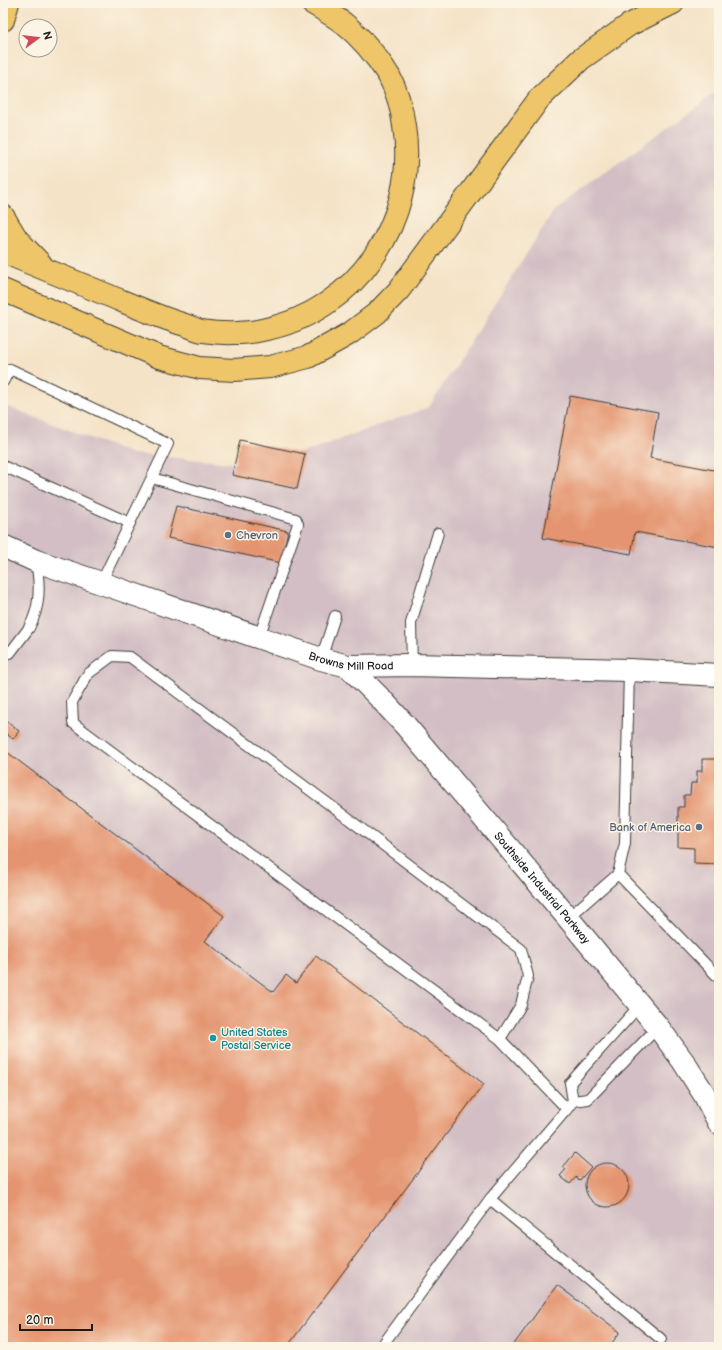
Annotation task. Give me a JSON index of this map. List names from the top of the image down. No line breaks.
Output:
{"streets":{"street":["Browns Mill Road","Southside Industrial Parkway"]},"crossings":[["Browns Mill Road","Southside Industrial Parkway"]],"places":["Chevron","Bank of America","United States Postal Service"],"scale_bar":"20 m","north":"right"}
